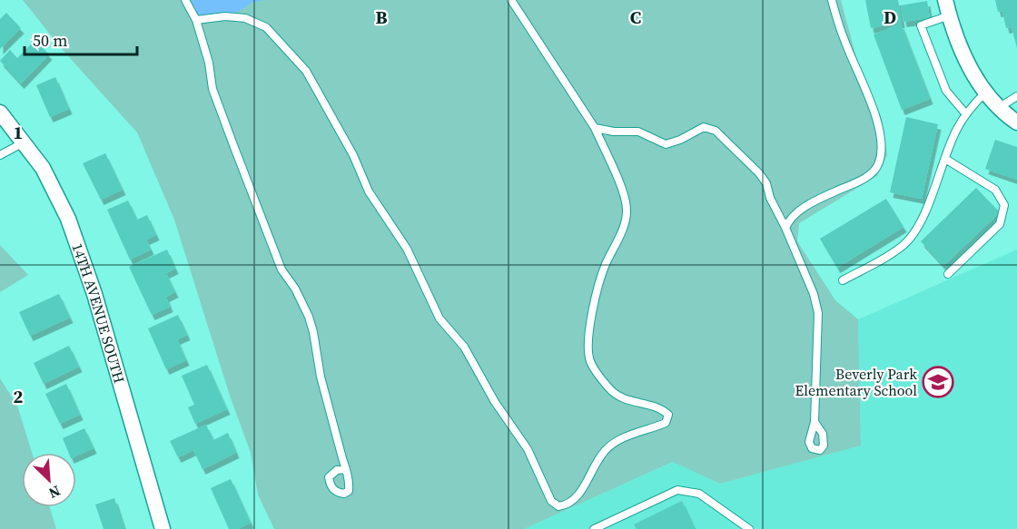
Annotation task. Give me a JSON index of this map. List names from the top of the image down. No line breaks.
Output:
{"streets":{"street":["14TH AVENUE SOUTH"]},"places":{"school or university":["Beverly Park Elementary School"]},"scale_bar":"50 m","north":"bottom right","grid":{"columns":["B","C","D"],"rows":["1","2"]}}
